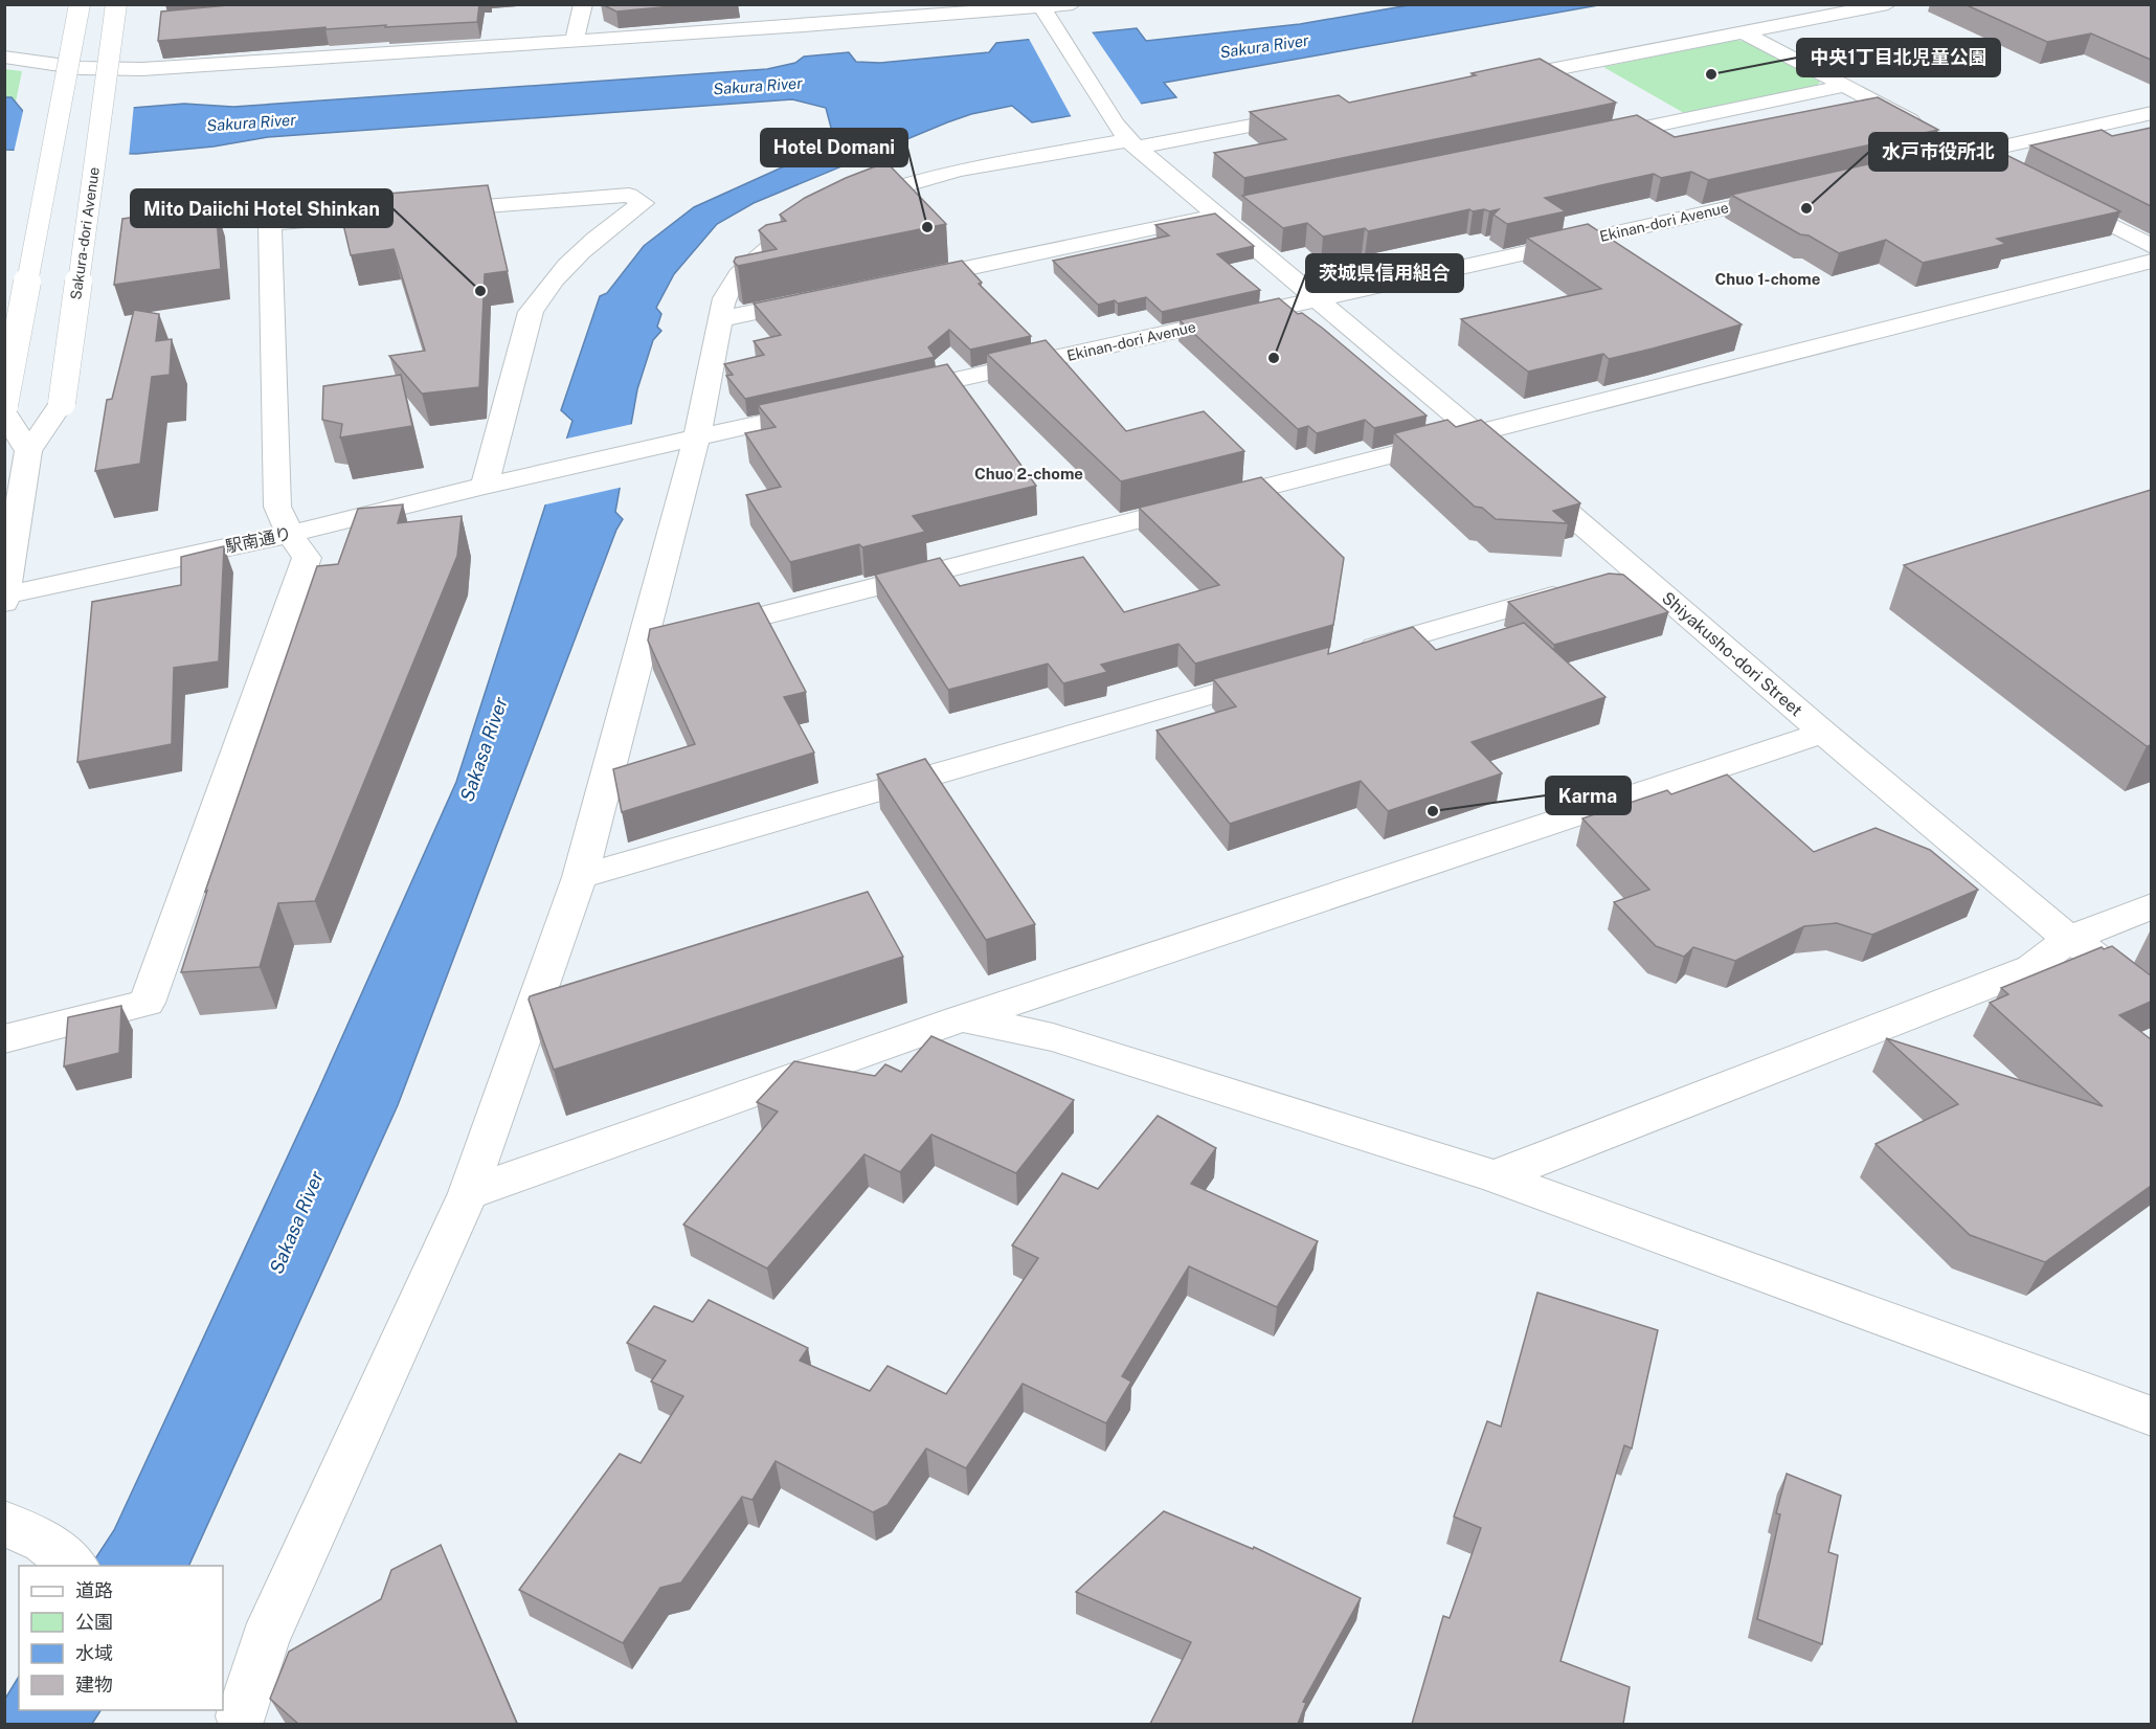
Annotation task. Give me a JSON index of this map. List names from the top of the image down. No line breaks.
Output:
{"streets":{"street":["Ekinan-dori Avenue","Sakura-dori Avenue","駅南通り","Shiyakusho-dori Street"]},"crossings":[["Ekinan-dori Avenue","Shiyakusho-dori Street"],["Sakura-dori Avenue","駅南通り"]],"districts":["Chuo 1-chome","Chuo 2-chome"],"water":["Sakura River","Sakasa River"],"places":["中央1丁目北児童公園","水戸市役所北","Hotel Domani","Mito Daiichi Hotel Shinkan","茨城県信用組合","Karma"],"legend":["道路","公園","水域","建物"]}
